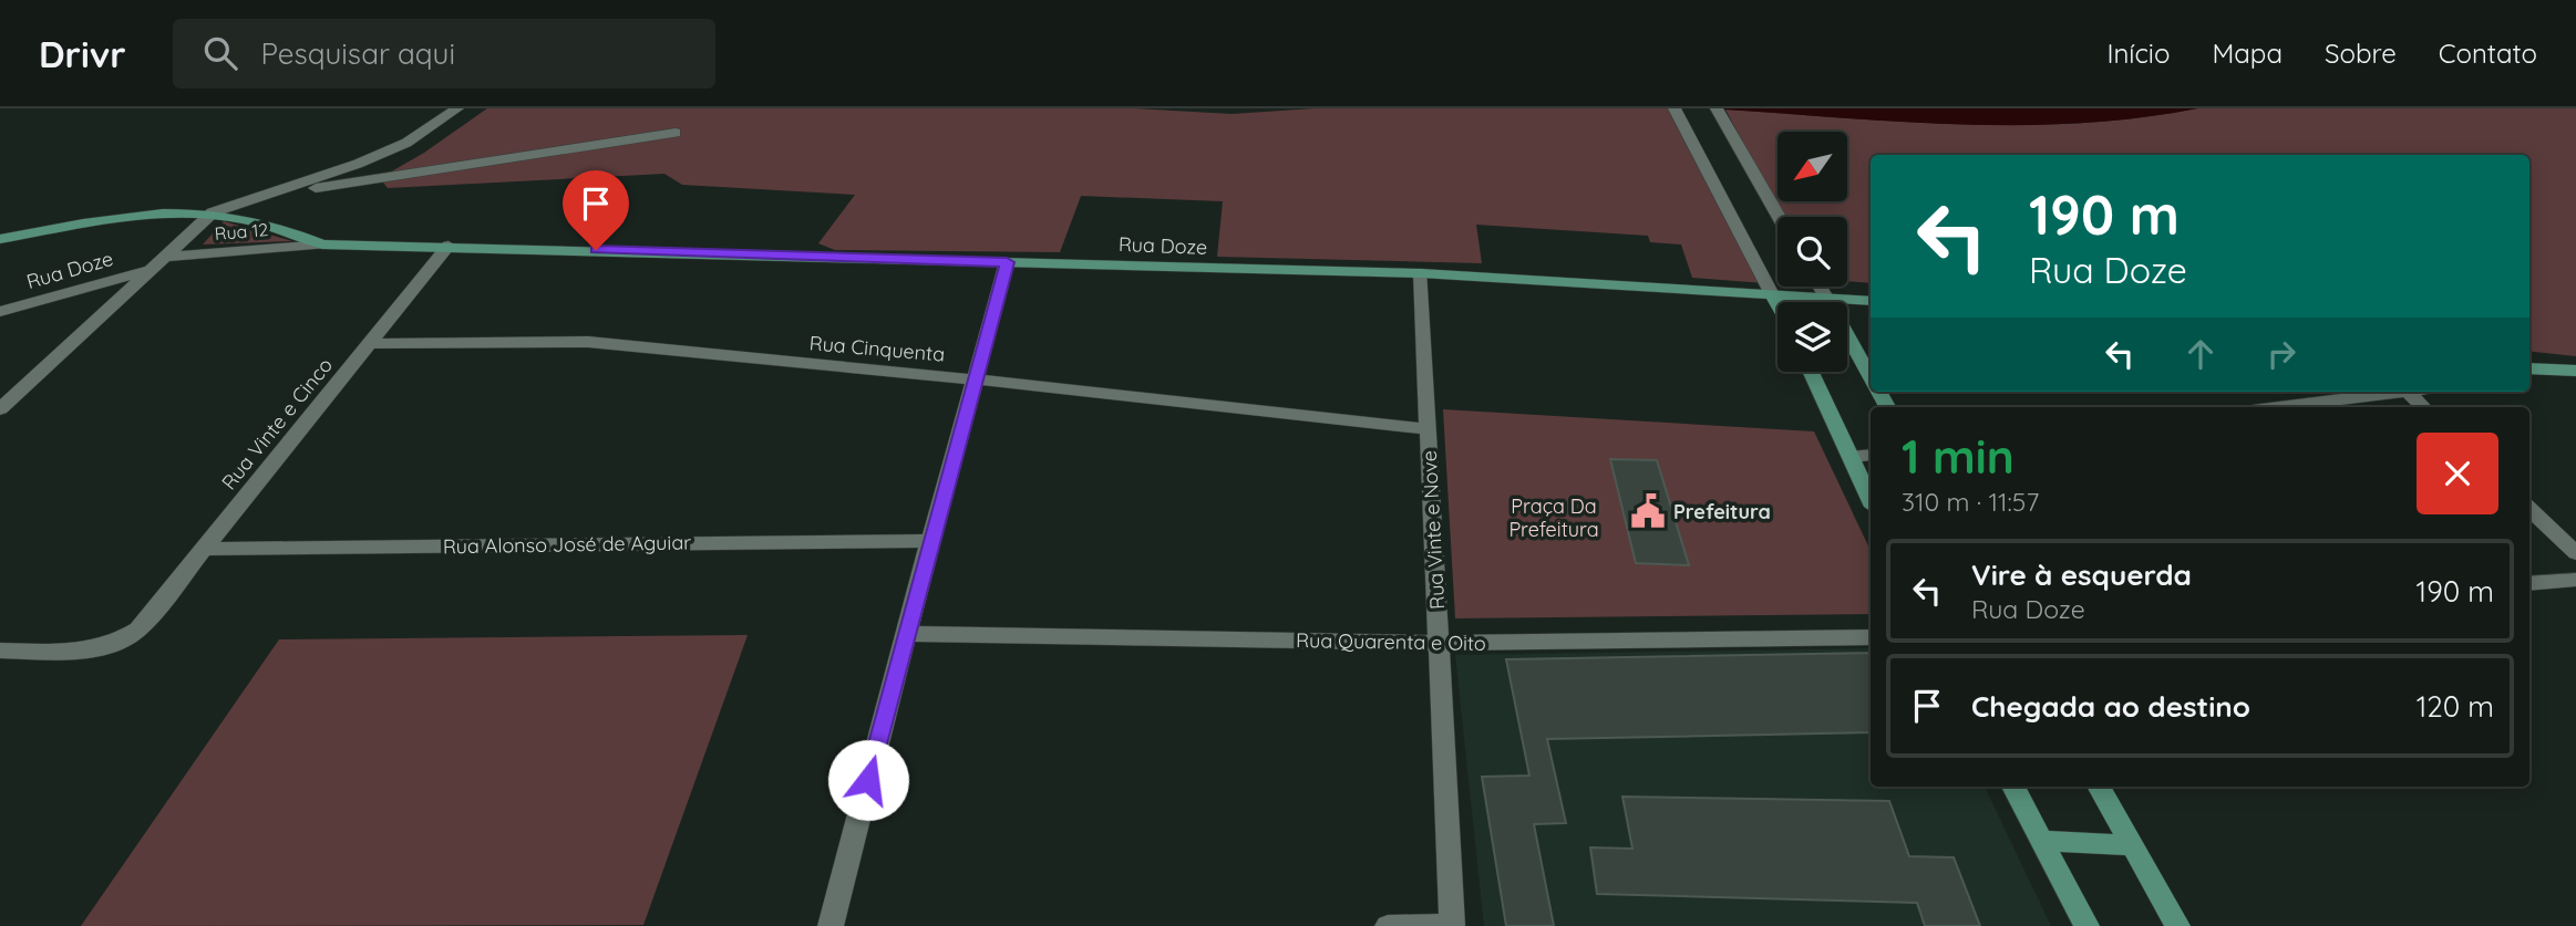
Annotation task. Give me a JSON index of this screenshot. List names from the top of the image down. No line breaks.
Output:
{"streets":{"street":["Rua 12","Rua Doze","Rua Cinquenta","Rua Vinte e Cinco","Rua Vinte e Nove","Rua Alonso José de Aguiar","Rua Quarenta e Oito"]},"crossings":[["Rua 12","Rua Doze"],["Rua Doze","Rua Vinte e Cinco"],["Rua Doze","Rua Vinte e Nove"],["Rua Cinquenta","Rua Vinte e Cinco"],["Rua Cinquenta","Rua Vinte e Nove"],["Rua Vinte e Cinco","Rua Alonso José de Aguiar"],["Rua Vinte e Nove","Rua Quarenta e Oito"]],"parks":["Praça Da Prefeitura"],"places":{"public building":["Prefeitura"]},"north":"bottom left","page":{"header":"Drivr","search":"Pesquisar aqui","nav":["Início","Mapa","Sobre","Contato"],"turn":["190 m","Rua Doze"],"heading":["1 min","310 m · 11:57"],"list":[{"name":"Vire à esquerda","note":"Rua Doze","value":"190 m"},{"name":"Chegada ao destino","value":"120 m"}]}}
